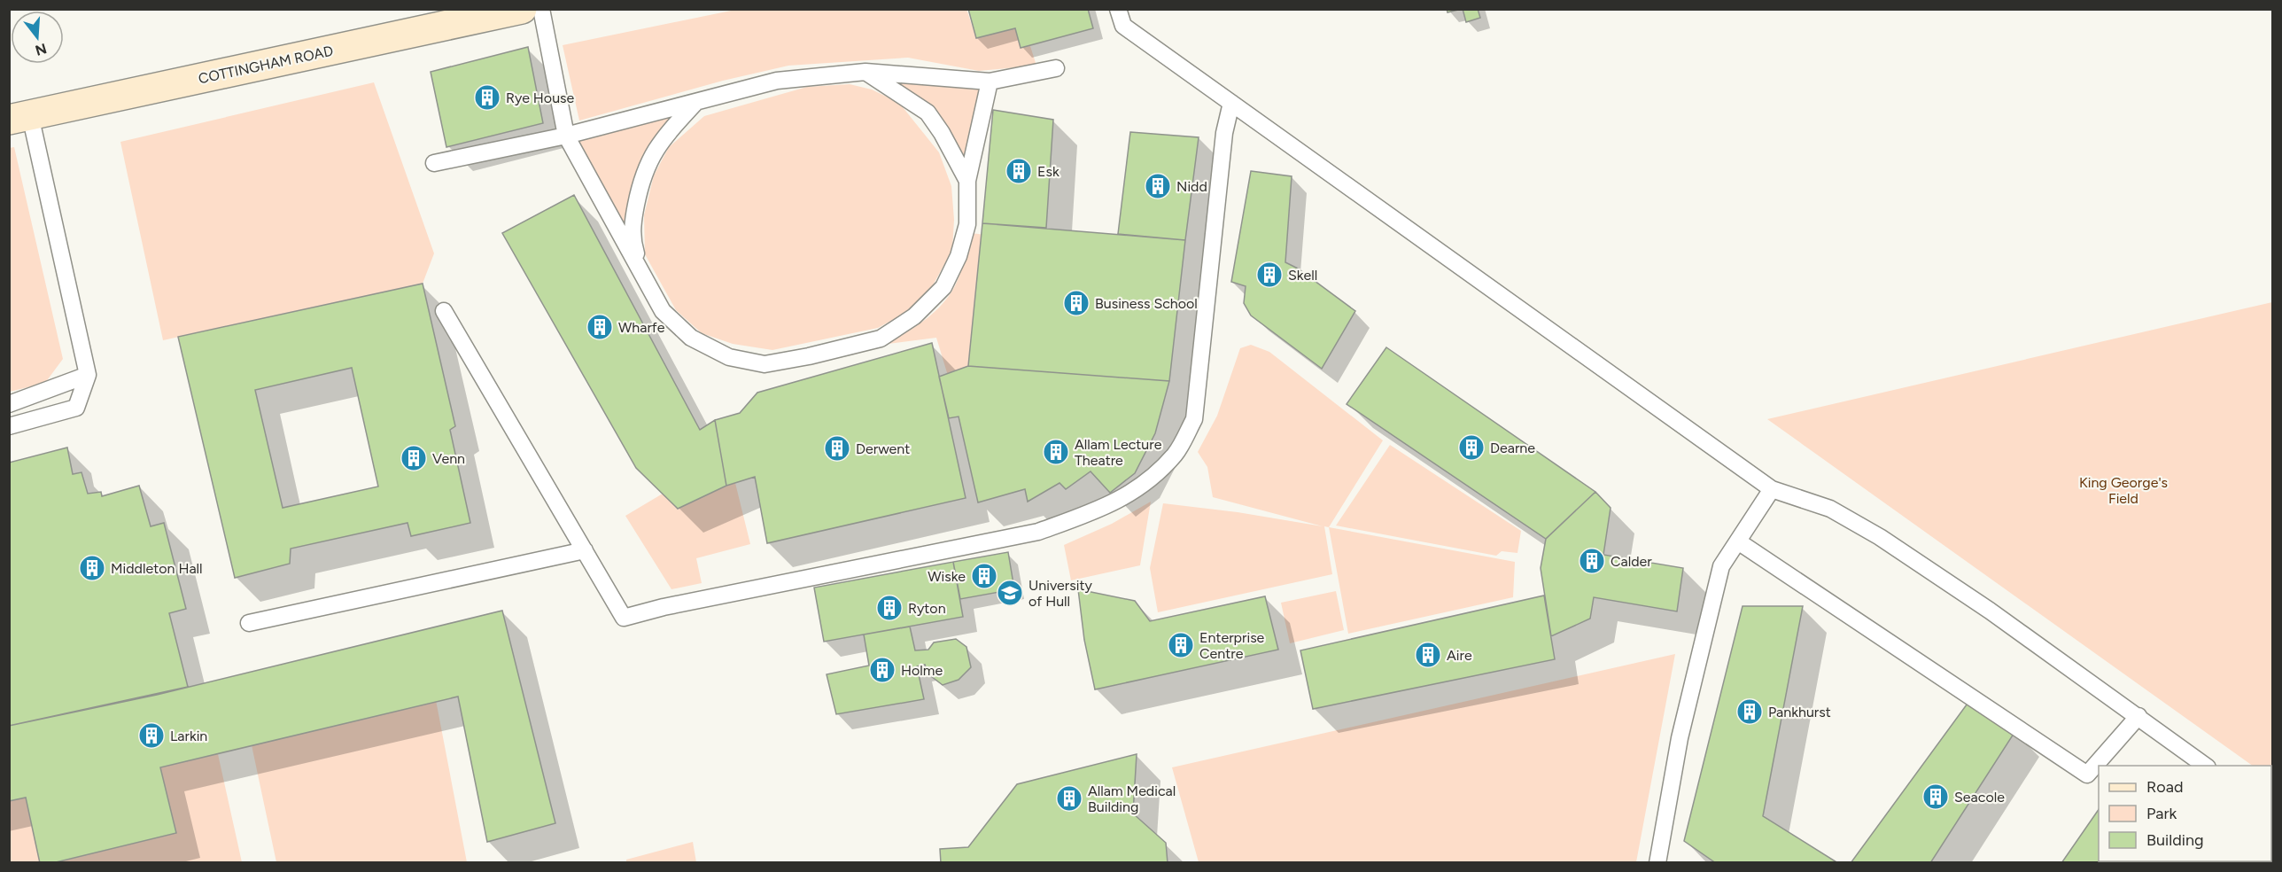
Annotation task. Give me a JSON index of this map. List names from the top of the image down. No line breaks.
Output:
{"streets":{"main road":["COTTINGHAM ROAD"]},"parks":["King George's Field"],"places":{"building":["Rye House","Esk","Nidd","Skell","Business School","Wharfe","Dearne","Derwent","Allam Lecture Theatre","Venn","Calder","Middleton Hall","Wiske","Ryton","Enterprise Centre","Aire","Holme","Pankhurst","Larkin","Seacole","Allam Medical Building"],"school or university":["University of Hull"]},"legend":["Road","Park","Building"],"north":"bottom"}
